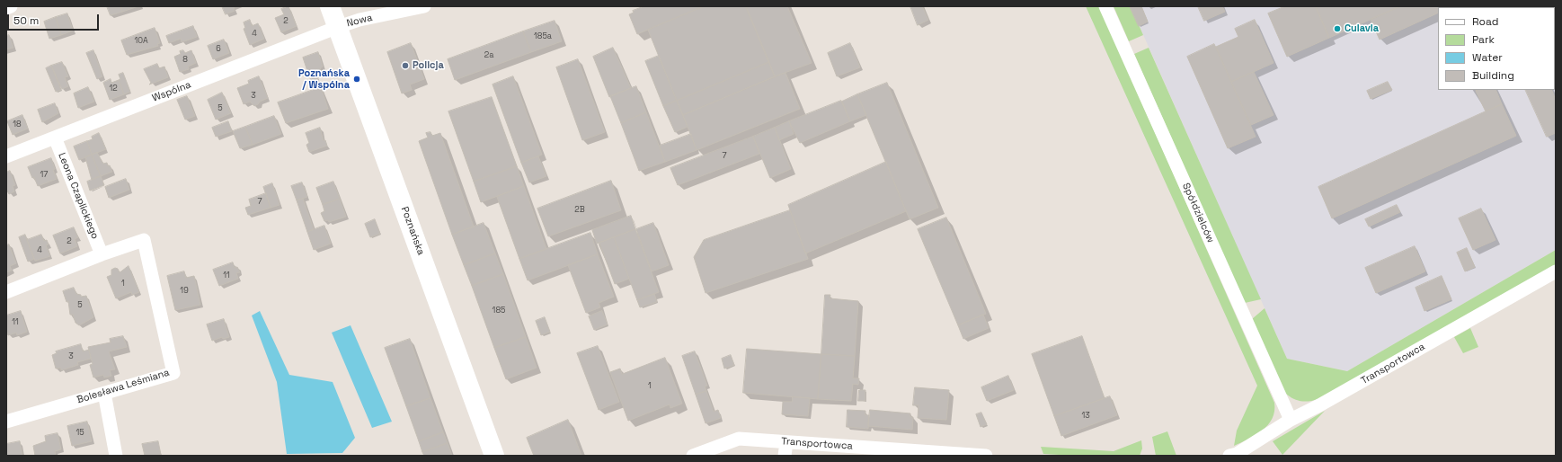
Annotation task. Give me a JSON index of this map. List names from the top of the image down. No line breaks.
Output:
{"streets":{"main road":["Poznańska"],"street":["Nowa","Wspólna","Leona Czaplickiego","Spółdzielców","Transportowca","Bolesława Leśmiana"]},"crossings":[["Nowa","Wspólna"],["Nowa","Poznańska"],["Wspólna","Leona Czaplickiego"],["Wspólna","Poznańska"],["Leona Czaplickiego","Bolesława Leśmiana"],["Spółdzielców","Transportowca"]],"places":["Cuiavia","Policja","Poznańska / Wspólna"],"house_numbers":["2","4","185a","10A","6","2a","8","12","3","5","18","7","17","7","2B","2","4","11","1","19","5","185","11","3","1","13","15"],"legend":["Road","Park","Water","Building"],"scale_bar":"50 m"}
